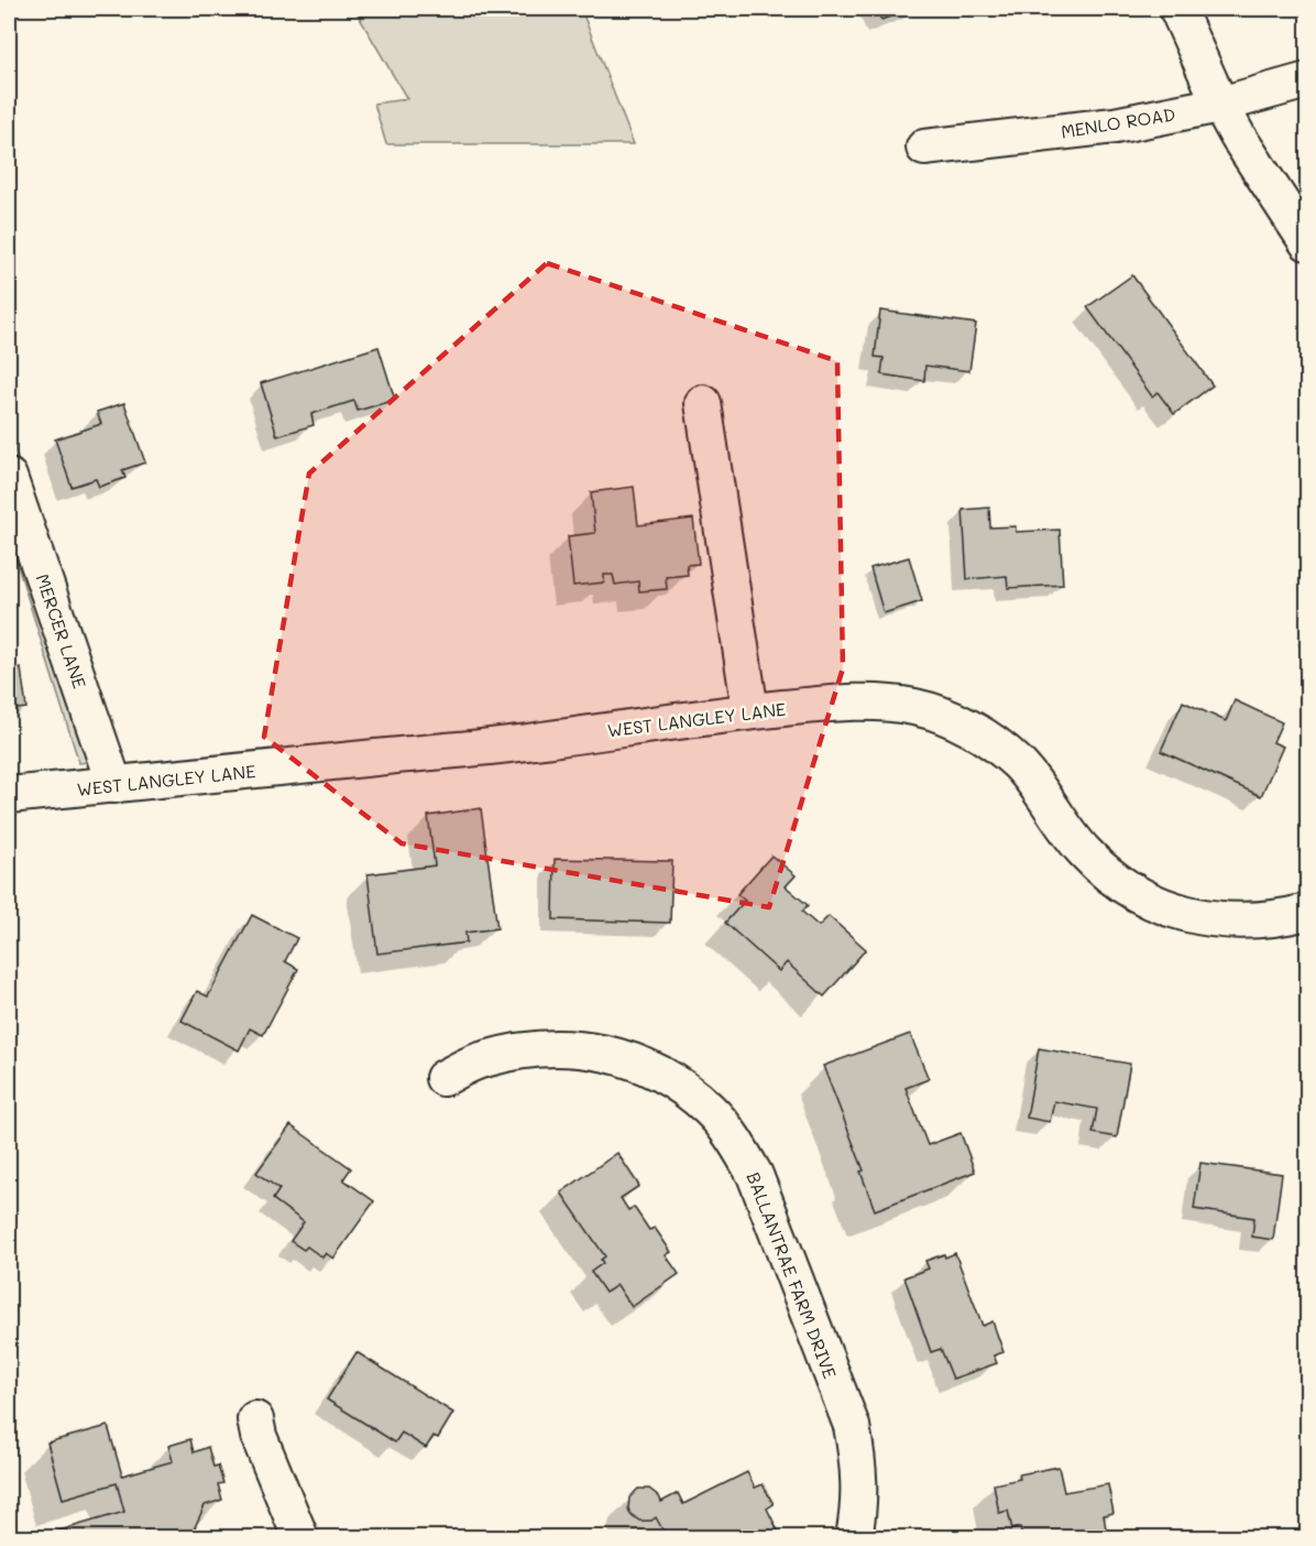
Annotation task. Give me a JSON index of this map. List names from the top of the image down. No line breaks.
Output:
{"streets":{"street":["MENLO ROAD","MERCER LANE","WEST LANGLEY LANE","BALLANTRAE FARM DRIVE"]},"crossings":[["MERCER LANE","WEST LANGLEY LANE"]]}
